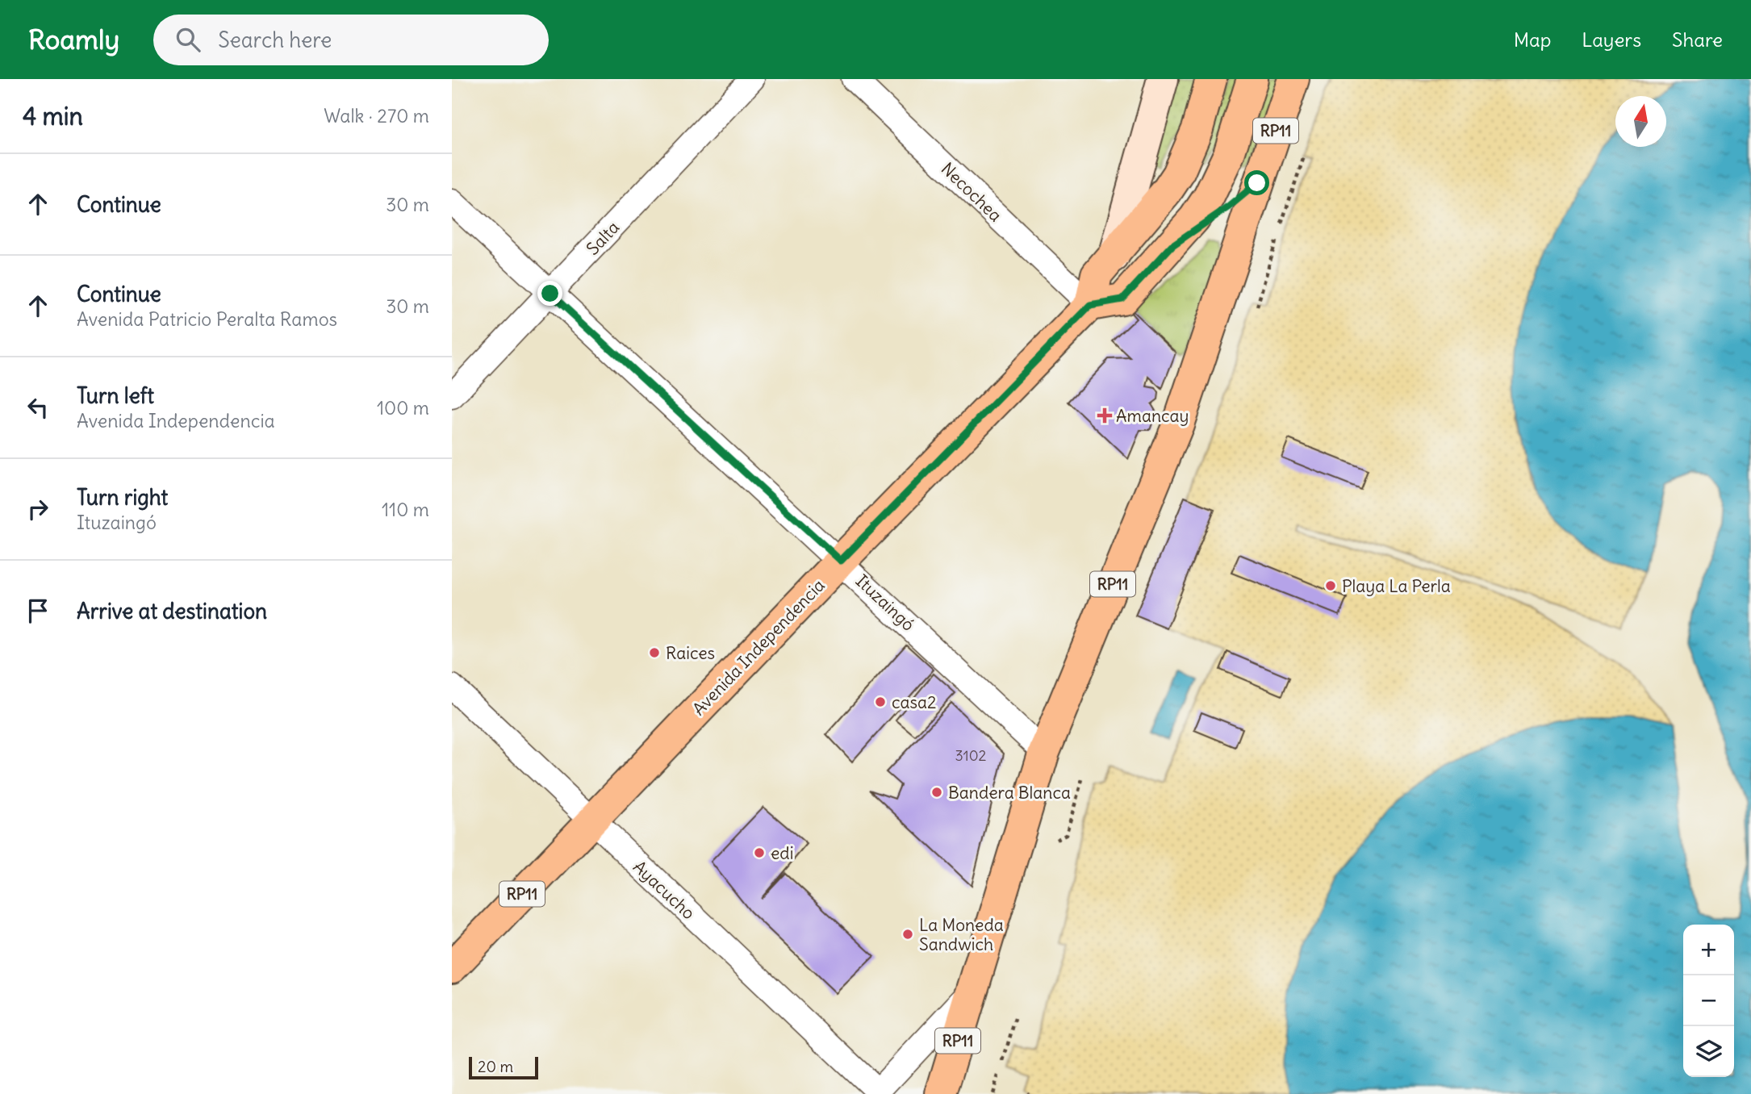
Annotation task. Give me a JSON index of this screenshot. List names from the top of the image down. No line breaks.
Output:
{"streets":{"main road":["RP11","Avenida Independencia"],"street":["Necochea","Salta","Ituzaingó","Ayacucho"]},"crossings":[["RP11","Necochea"],["RP11","Ituzaingó"],["RP11","Avenida Independencia"],["Necochea","Avenida Independencia"],["Salta","Ituzaingó"],["Ituzaingó","Avenida Independencia"],["Avenida Independencia","Ayacucho"]],"places":{"health":["Amancay"],"other":["Playa La Perla","Raices","casa2","Bandera Blanca","edi","La Moneda Sandwich"]},"house_numbers":["3102"],"scale_bar":"20 m","north":"top","page":{"header":"Roamly","search":"Search here","nav":["Map","Layers","Share"],"heading":["4 min","Walk · 270 m"],"list":[["Continue","30 m"],["Continue","Avenida Patricio Peralta Ramos","30 m"],["Turn left","Avenida Independencia","100 m"],["Turn right","Ituzaingó","110 m"],"Arrive at destination"],"map_buttons":["+","−"],"scale":"20 m"}}
